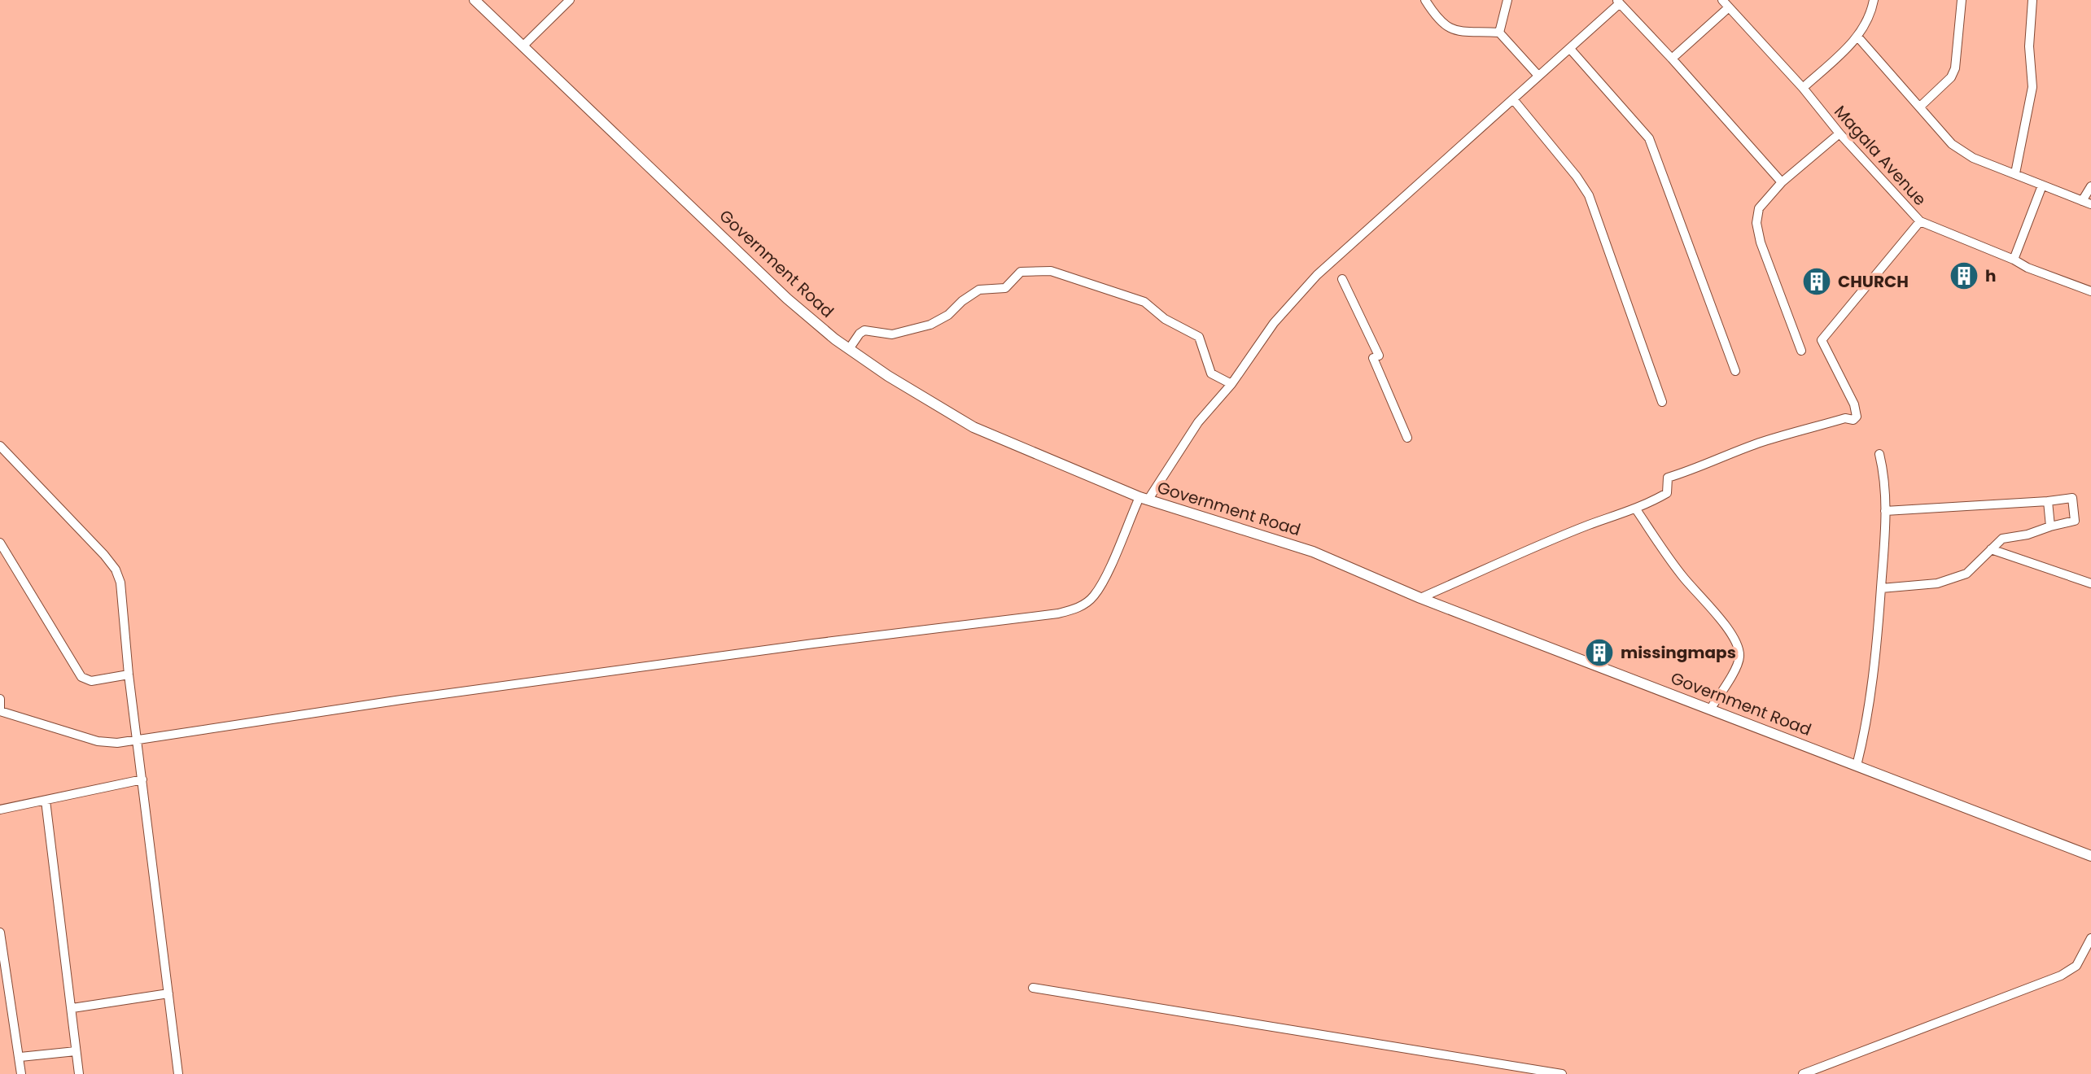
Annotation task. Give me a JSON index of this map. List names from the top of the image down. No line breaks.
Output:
{"streets":{"street":["Magala Avenue","Government Road"]},"places":{"building":["h","CHURCH","missingmaps"]}}
